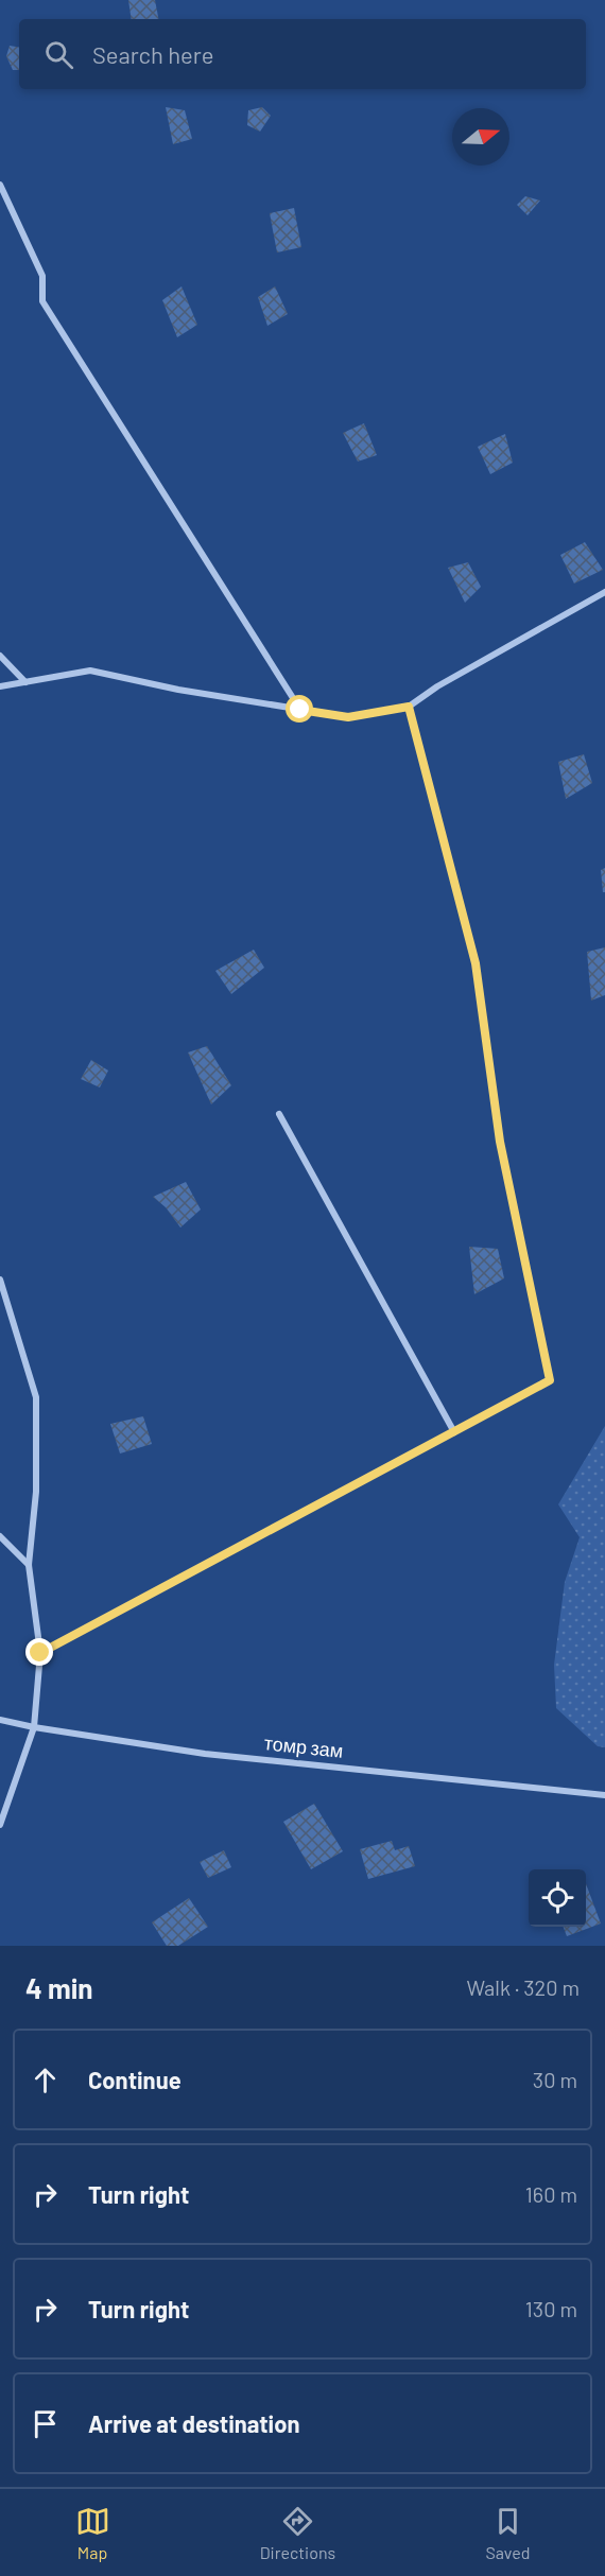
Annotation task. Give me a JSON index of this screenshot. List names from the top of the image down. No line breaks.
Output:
{"streets":{"street":["томр зам"]},"north":"right","page":{"search":"Search here","heading":["4 min","Walk · 320 m"],"list":[["Continue","30 m"],["Turn right","160 m"],["Turn right","130 m"],"Arrive at destination"],"nav":["Map","Directions","Saved"]}}
